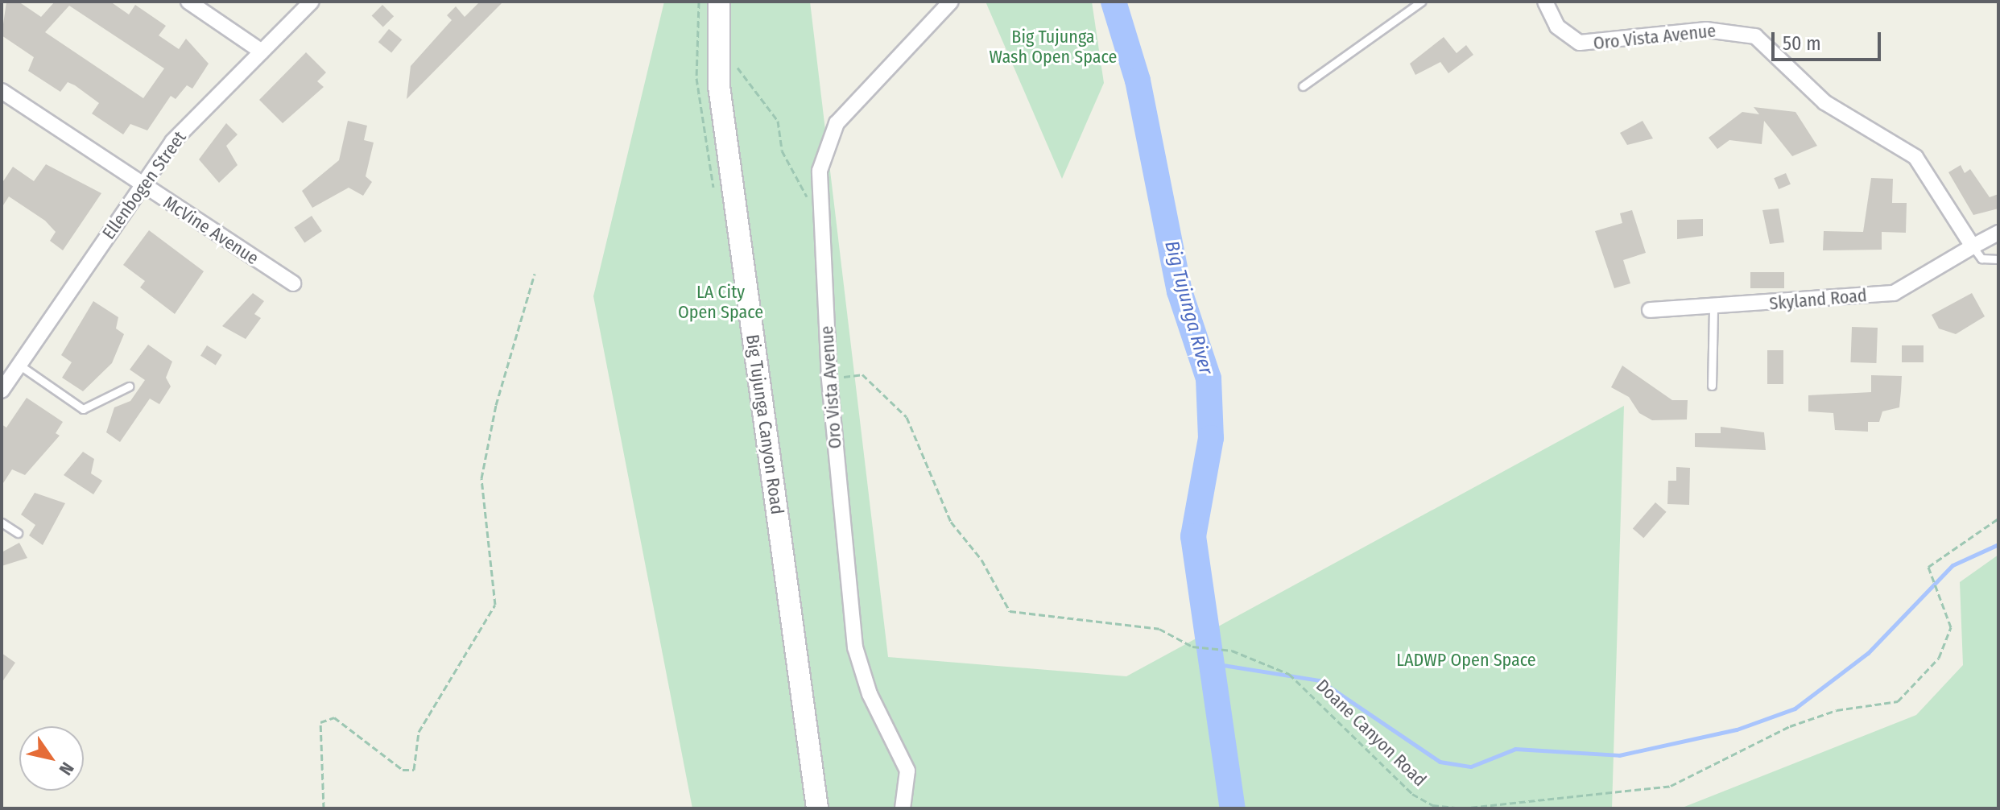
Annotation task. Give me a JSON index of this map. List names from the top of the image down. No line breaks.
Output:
{"streets":{"street":["Oro Vista Avenue","Ellenbogen Street","McVine Avenue","Skyland Road","Big Tujunga Canyon Road"],"path":["Doane Canyon Road"]},"crossings":[["Oro Vista Avenue","Skyland Road"],["Oro Vista Avenue","Doane Canyon Road"],["Ellenbogen Street","McVine Avenue"]],"water":["Big Tujunga River"],"parks":["Big Tujunga Wash Open Space","LA City Open Space","LADWP Open Space"],"scale_bar":"50 m","north":"bottom right"}
